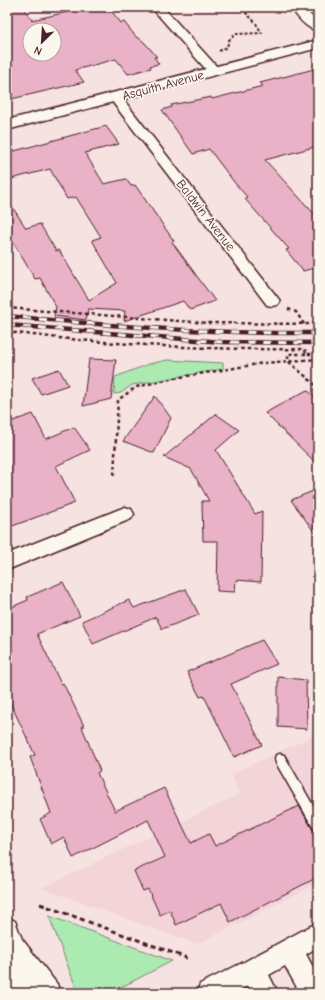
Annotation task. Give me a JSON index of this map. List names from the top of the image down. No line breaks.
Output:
{"streets":{"street":["Asquith Avenue","Baldwin Avenue"]},"crossings":[["Asquith Avenue","Baldwin Avenue"]],"north":"bottom left"}
